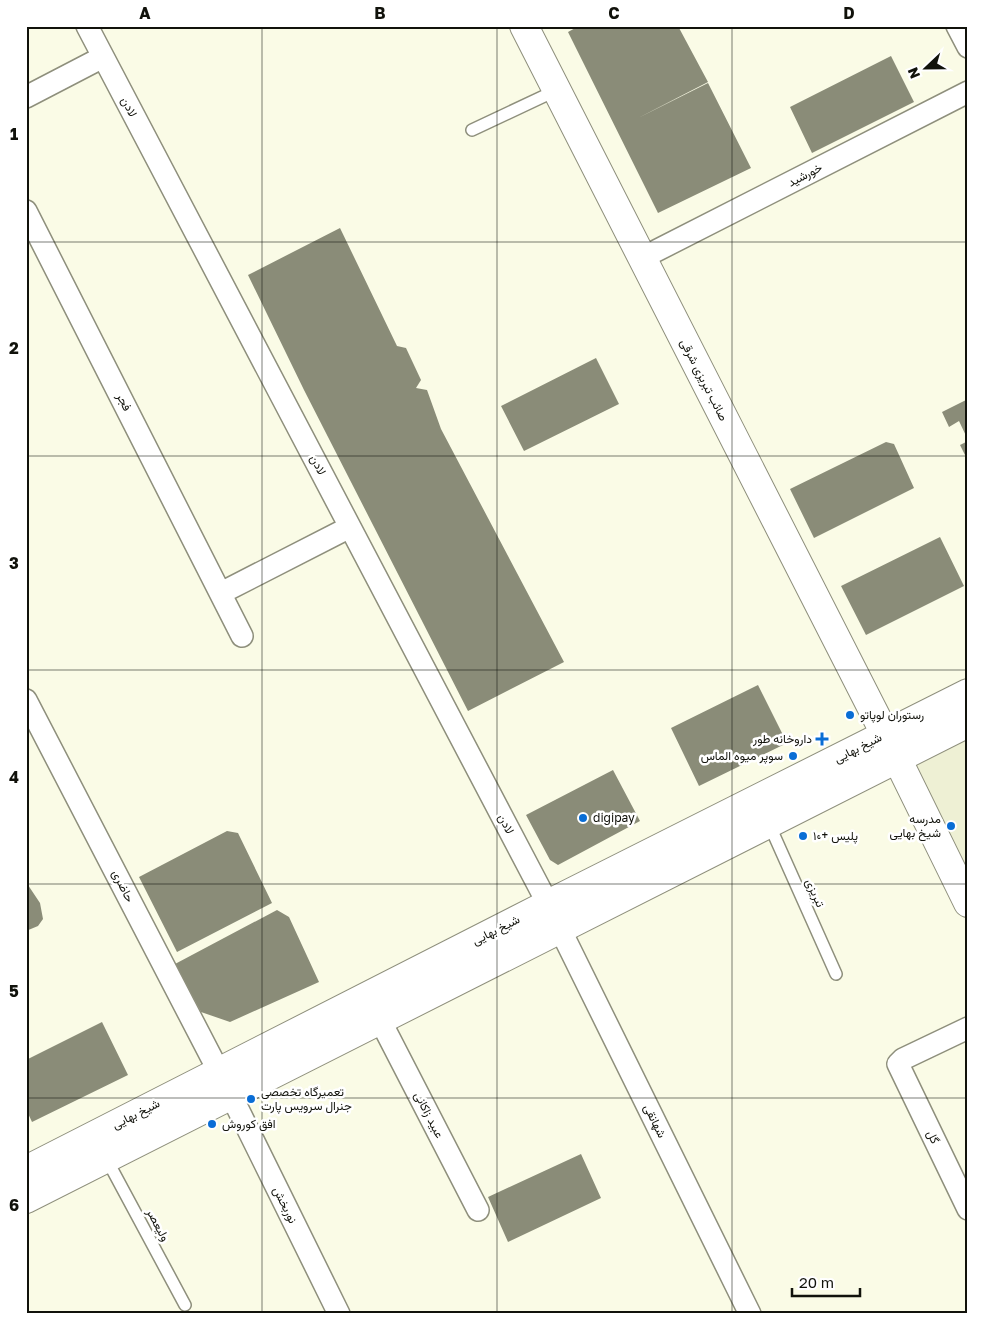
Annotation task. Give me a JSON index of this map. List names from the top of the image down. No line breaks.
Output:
{"streets":{"main road":["صائب تبریزی شرقی","شیخ بهایی"],"street":["لادن","خورشید","فجر","حاضری","عبید زاکانی","شهانقی","گل","نوربخش"],"lane":["تبریزی","ولیعصر"]},"crossings":[["لادن","شیخ بهایی"],["خورشید","صائب تبریزی شرقی"],["صائب تبریزی شرقی","شیخ بهایی"],["شیخ بهایی","حاضری"],["شیخ بهایی","تبریزی"],["شیخ بهایی","عبید زاکانی"],["شیخ بهایی","شهانقی"],["شیخ بهایی","نوربخش"],["شیخ بهایی","ولیعصر"],["حاضری","نوربخش"]],"places":{"other":["رستوران لوپاتو","سوپر میوه الماس","digipay","مدرسه شیخ بهایی","پلیس +۱۰","تعمیرگاه تخصصی جنرال سرویس پارت","افق کوروش"],"health":["داروخانه طور"]},"scale_bar":"20 m","north":"left","grid":{"columns":["A","B","C","D"],"rows":["1","2","3","4","5","6"]}}
